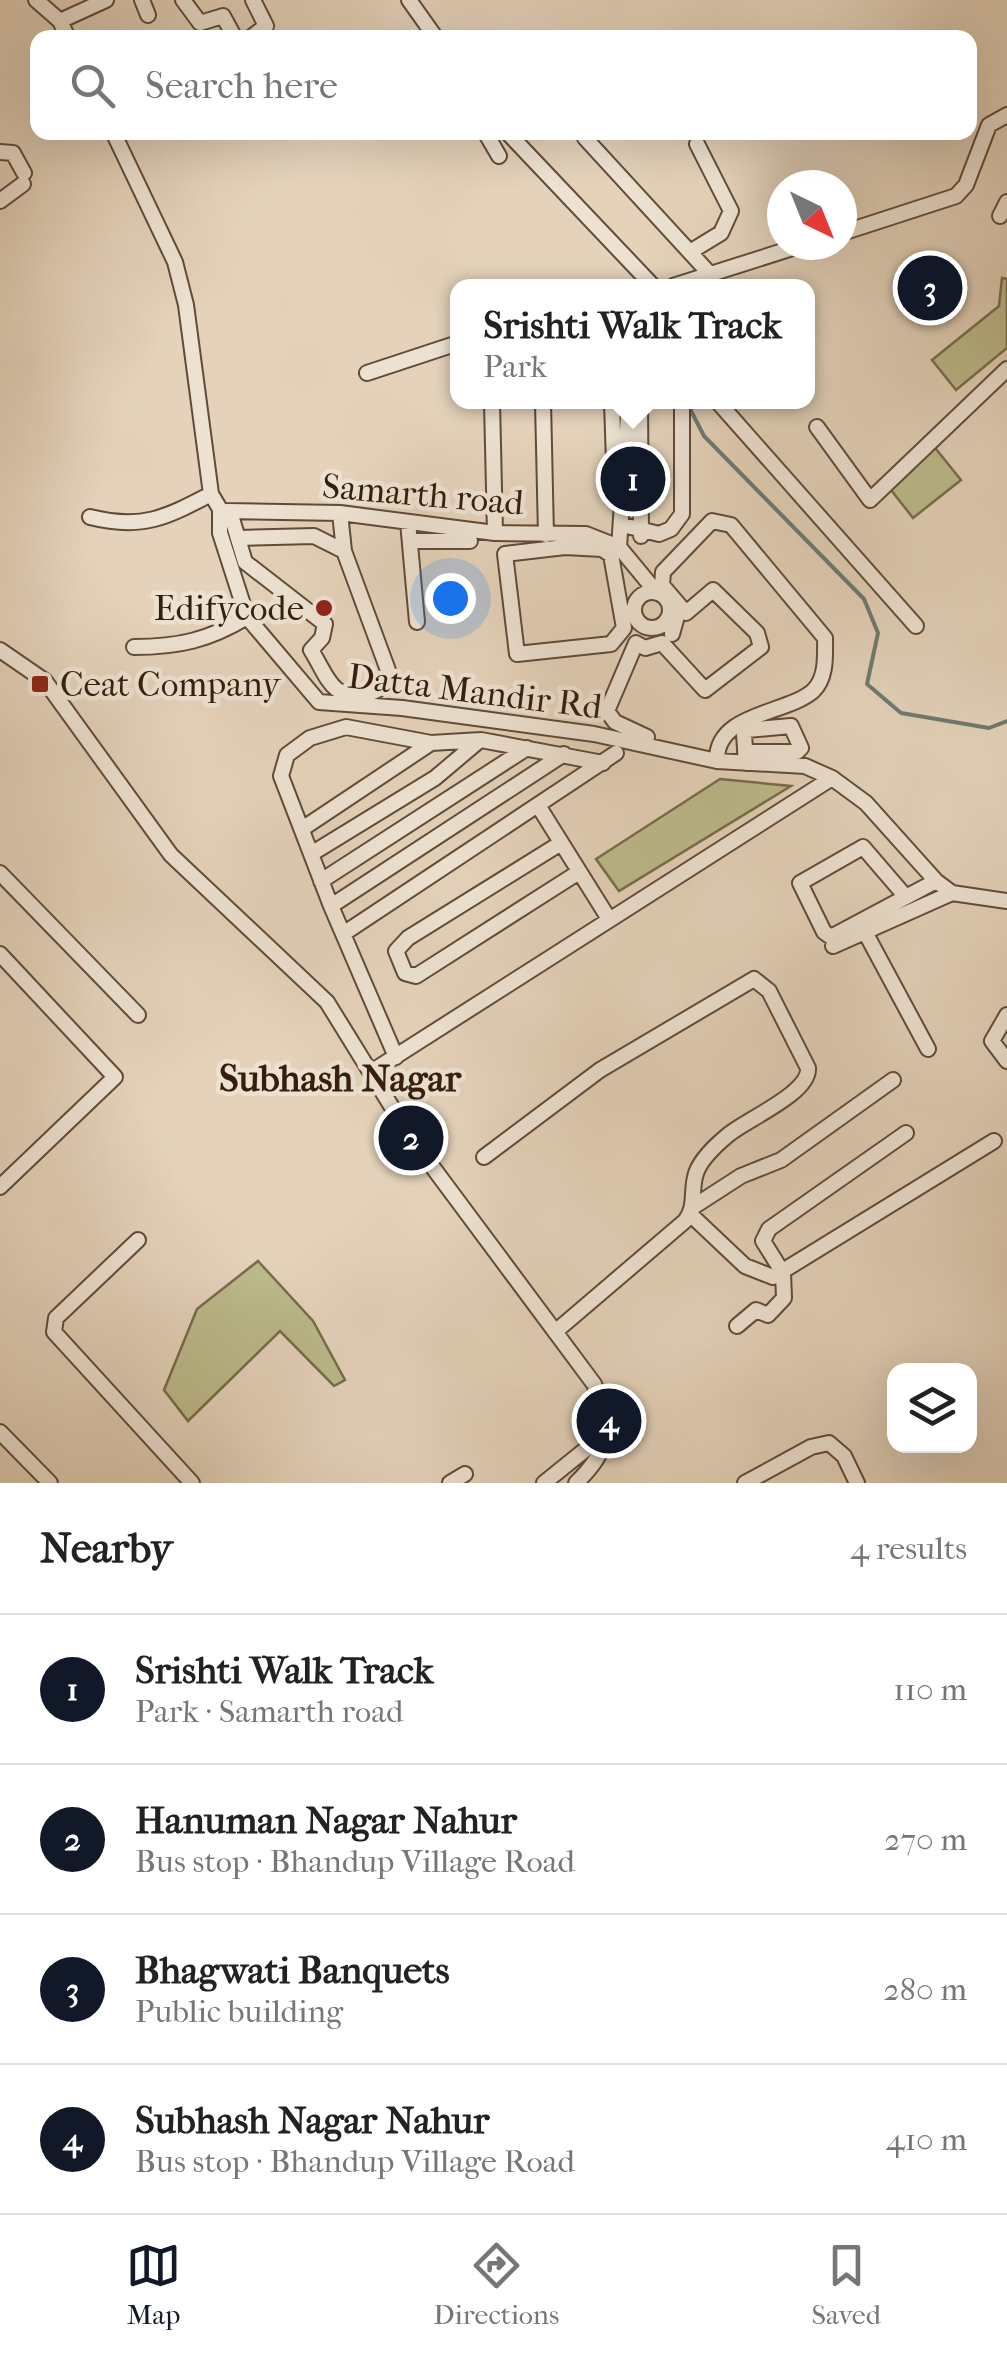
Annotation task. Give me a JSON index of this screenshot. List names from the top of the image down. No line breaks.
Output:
{"streets":{"street":["Samarth road","Datta Mandir Rd"]},"crossings":[["Samarth road","Datta Mandir Rd"]],"districts":["Subhash Nagar"],"places":{"other":["Edifycode"],"transit":["Ceat Company"]},"north":"bottom right","page":{"search":"Search here","pins":["3","1","2","4"],"popup":["Srishti Walk Track","Park"],"heading":["Nearby","4 results"],"list":[{"mark":"1","name":"Srishti Walk Track","note":"Park · Samarth road","value":"110 m"},{"mark":"2","name":"Hanuman Nagar Nahur","note":"Bus stop · Bhandup Village Road","value":"270 m"},{"mark":"3","name":"Bhagwati Banquets","note":"Public building","value":"280 m"},{"mark":"4","name":"Subhash Nagar Nahur","note":"Bus stop · Bhandup Village Road","value":"410 m"}],"nav":["Map","Directions","Saved"]}}
